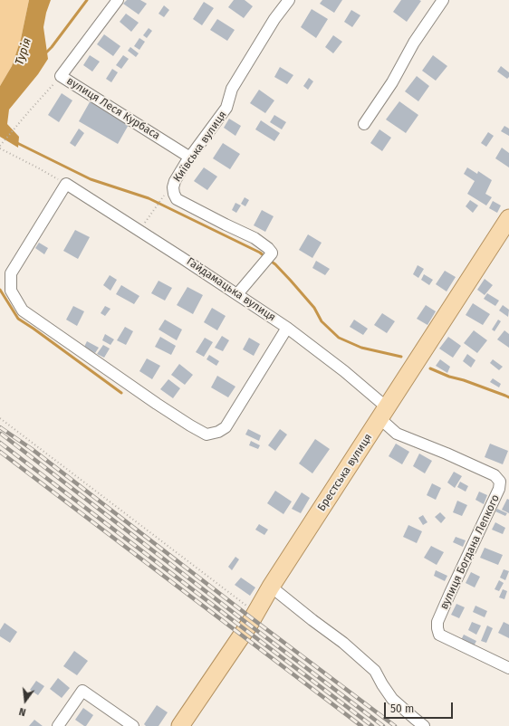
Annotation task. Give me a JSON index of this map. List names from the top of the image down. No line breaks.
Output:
{"streets":{"main road":["Брестська вулиця"],"street":["вулиця Леся Курбаса","Київська вулиця","Гайдамацька вулиця","вулиця Богдана Лепкого"]},"crossings":[["вулиця Леся Курбаса","Київська вулиця"],["Київська вулиця","Гайдамацька вулиця"],["Гайдамацька вулиця","Брестська вулиця"],["Гайдамацька вулиця","вулиця Богдана Лепкого"],["Брестська вулиця","вулиця Богдана Лепкого"]],"water":["Турія"],"scale_bar":"50 m","north":"bottom"}
